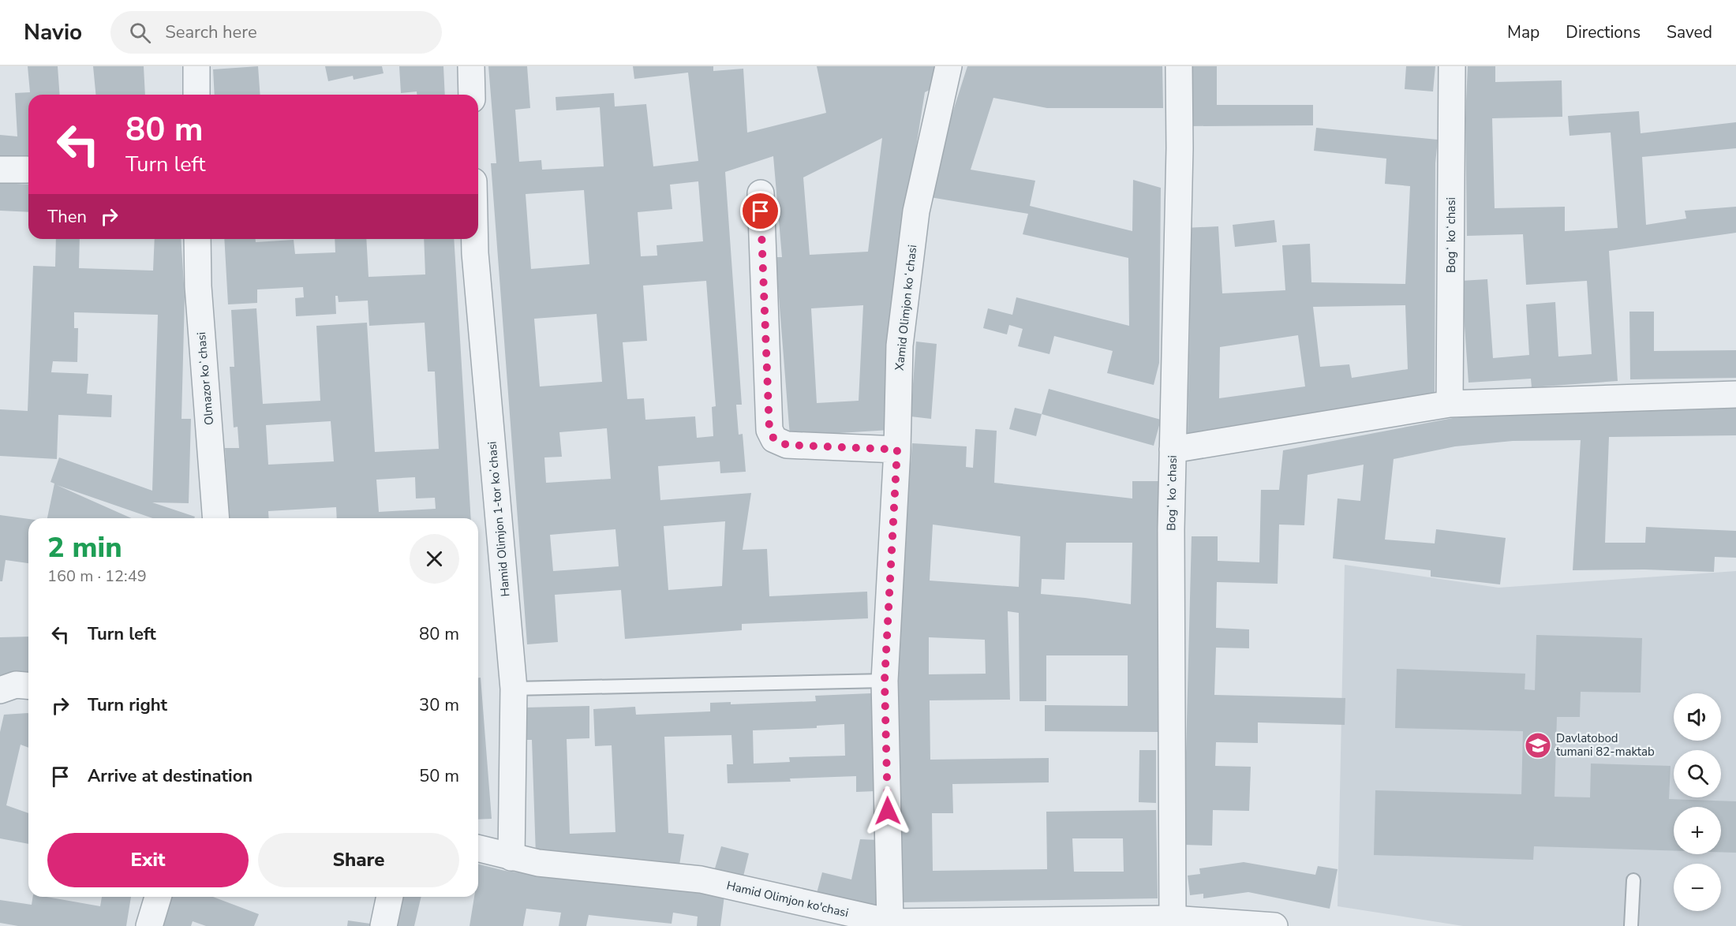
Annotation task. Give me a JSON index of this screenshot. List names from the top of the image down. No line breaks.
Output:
{"streets":{"street":["Bogʻ koʻchasi","Xamid Olimjon koʻchasi","Olmazor koʻchasi","Hamid Olimjon 1-tor koʼchasi","Hamid Olimjon ko'chasi"]},"crossings":[["Bogʻ koʻchasi","Hamid Olimjon ko'chasi"],["Xamid Olimjon koʻchasi","Hamid Olimjon ko'chasi"],["Hamid Olimjon 1-tor koʼchasi","Hamid Olimjon ko'chasi"]],"places":{"school or university":["Davlatobod tumani 82-maktab"]},"page":{"header":"Navio","search":"Search here","nav":["Map","Directions","Saved"],"turn":["80 m","Turn left"],"then":"Then","heading":["2 min","160 m · 12:49"],"list":[{"name":"Turn left","value":"80 m"},{"name":"Turn right","value":"30 m"},{"name":"Arrive at destination","value":"50 m"}],"map_buttons":["+","−"],"buttons":["Exit","Share"]}}
